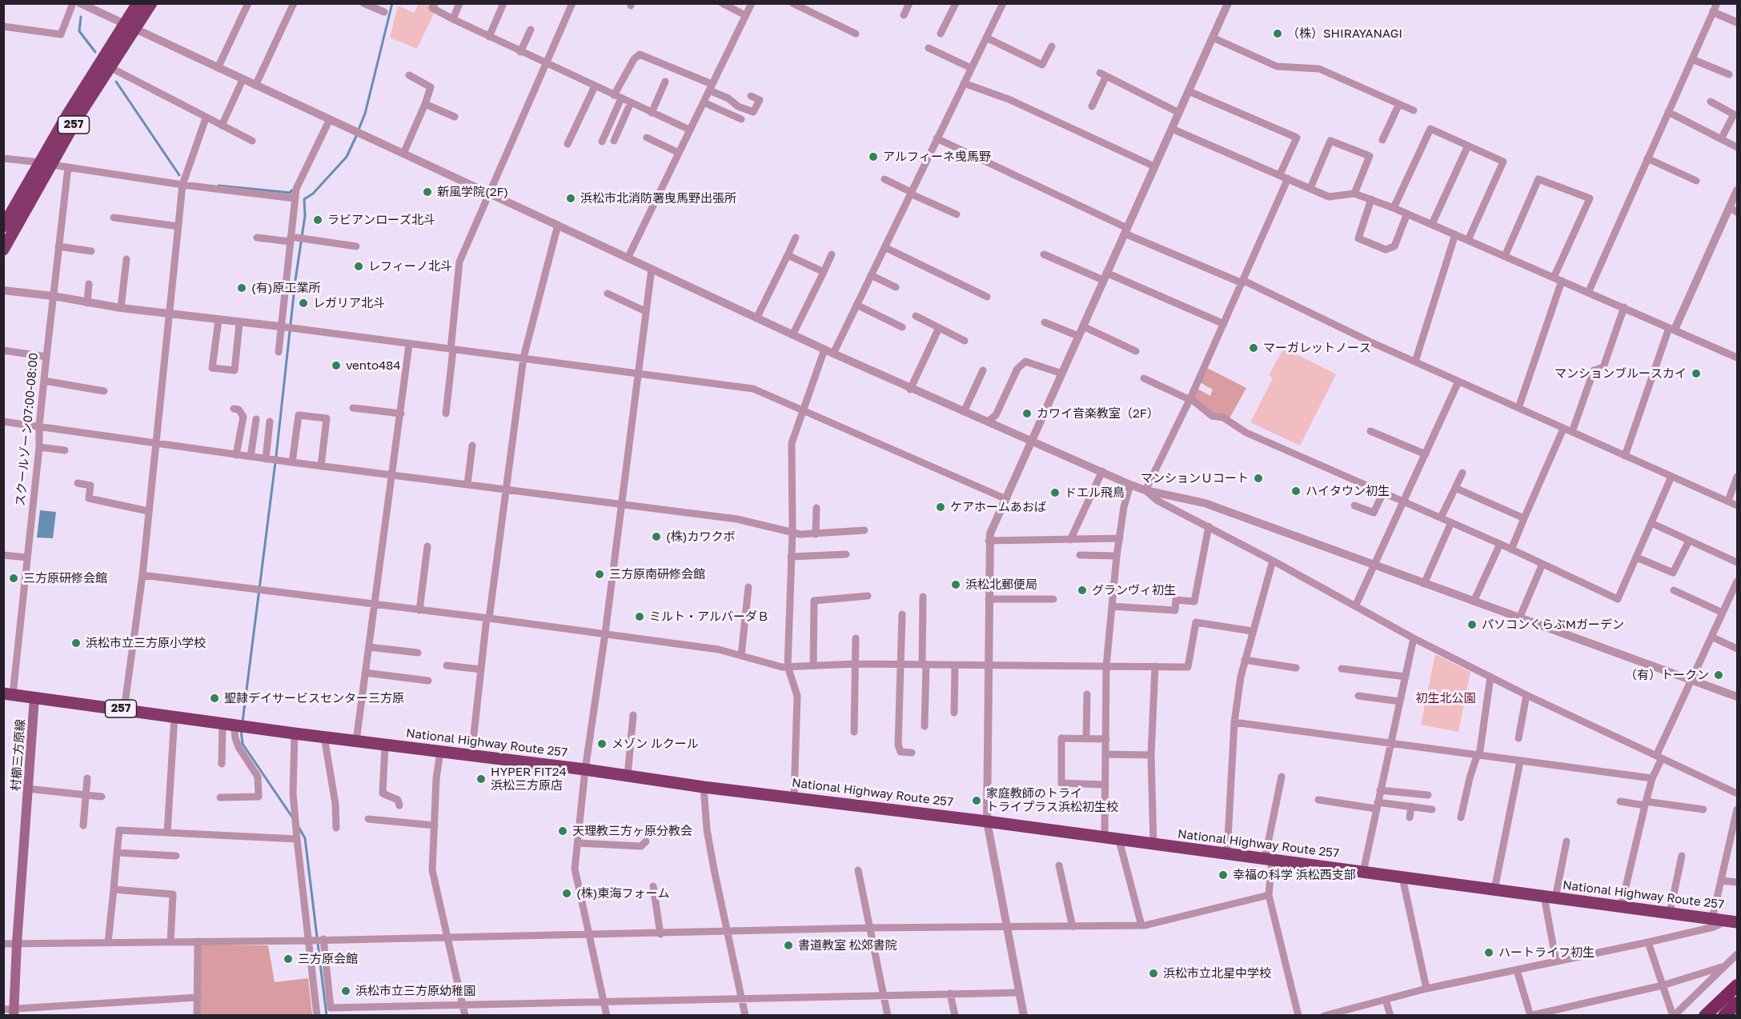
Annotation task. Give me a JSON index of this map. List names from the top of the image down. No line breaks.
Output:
{"streets":{"highway":["257","National Highway Route 257"],"main road":["村櫛三方原線"],"street":["スクールゾーン07:00-08:00"]},"crossings":[["スクールゾーン07:00-08:00","National Highway Route 257"],["National Highway Route 257","村櫛三方原線"]],"parks":["初生北公園"],"places":["（株）SHIRAYANAGI","アルフィーネ曵馬野","新風学院(2F)","浜松市北消防署曳馬野出張所","ラビアンローズ北斗","レフィーノ北斗","(有)原工業所","レガリア北斗","マーガレットノース","vento484","マンションブルースカイ","カワイ音楽教室（2F）","マンションＵコート","ハイタウン初生","ドエル飛鳥","ケアホームあおば","(株)カワクボ","三方原南研修会館","三方原研修会館","浜松北郵便局","グランヴィ初生","ミルト・アルバーダＢ","パソコンくらぶMガーデン","浜松市立三方原小学校","（有）トークン","聖隷デイサービスセンター三方原","メゾン ルクール","HYPER FIT24 浜松三方原店","家庭教師のトライ トライプラス浜松初生校","天理教三方ヶ原分教会","幸福の科学 浜松西支部","(株)東海フォーム","書道教室 松郊書院","ハートライフ初生","三方原会館","浜松市立北星中学校","浜松市立三方原幼稚園"]}
